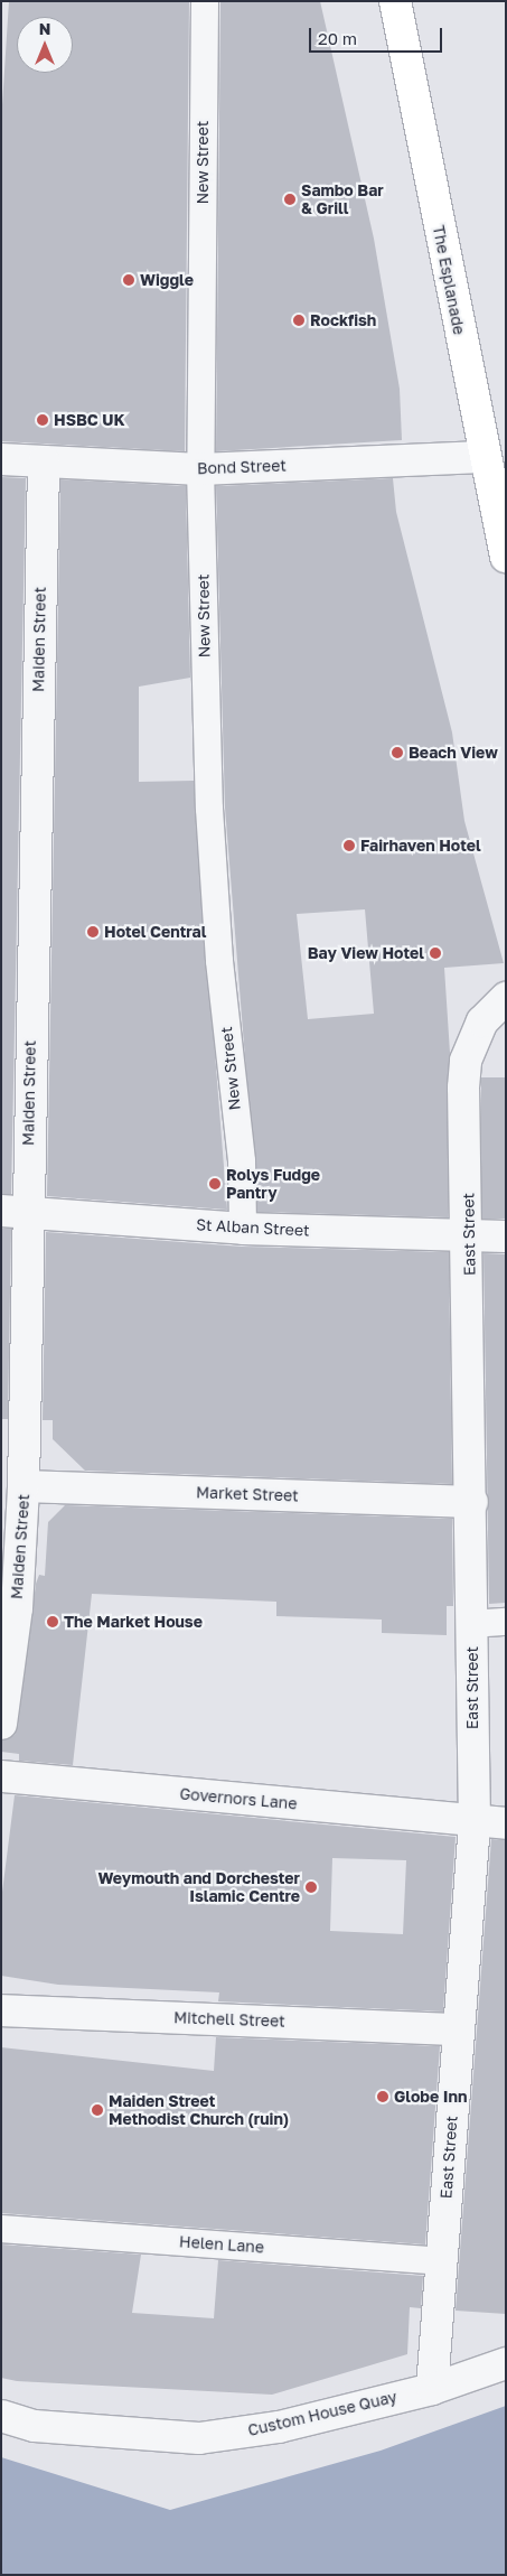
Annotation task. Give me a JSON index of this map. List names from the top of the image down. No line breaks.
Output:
{"streets":{"street":["The Esplanade","Bond Street","Maiden Street","St Alban Street","East Street","Market Street","Governors Lane","Mitchell Street","Custom House Quay"],"lane":["New Street","Helen Lane"]},"crossings":[["New Street","Bond Street"],["New Street","St Alban Street"],["The Esplanade","Bond Street"],["Bond Street","Maiden Street"],["Maiden Street","St Alban Street"],["Maiden Street","Market Street"],["St Alban Street","East Street"],["East Street","Market Street"],["East Street","Governors Lane"],["East Street","Mitchell Street"],["East Street","Helen Lane"],["East Street","Custom House Quay"]],"places":["Sambo Bar & Grill","Wiggle","Rockfish","HSBC UK","Beach View","Fairhaven Hotel","Hotel Central","Bay View Hotel","Rolys Fudge Pantry","The Market House","Weymouth and Dorchester Islamic Centre","Globe Inn","Maiden Street Methodist Church (ruin)"],"scale_bar":"20 m","north":"top"}
